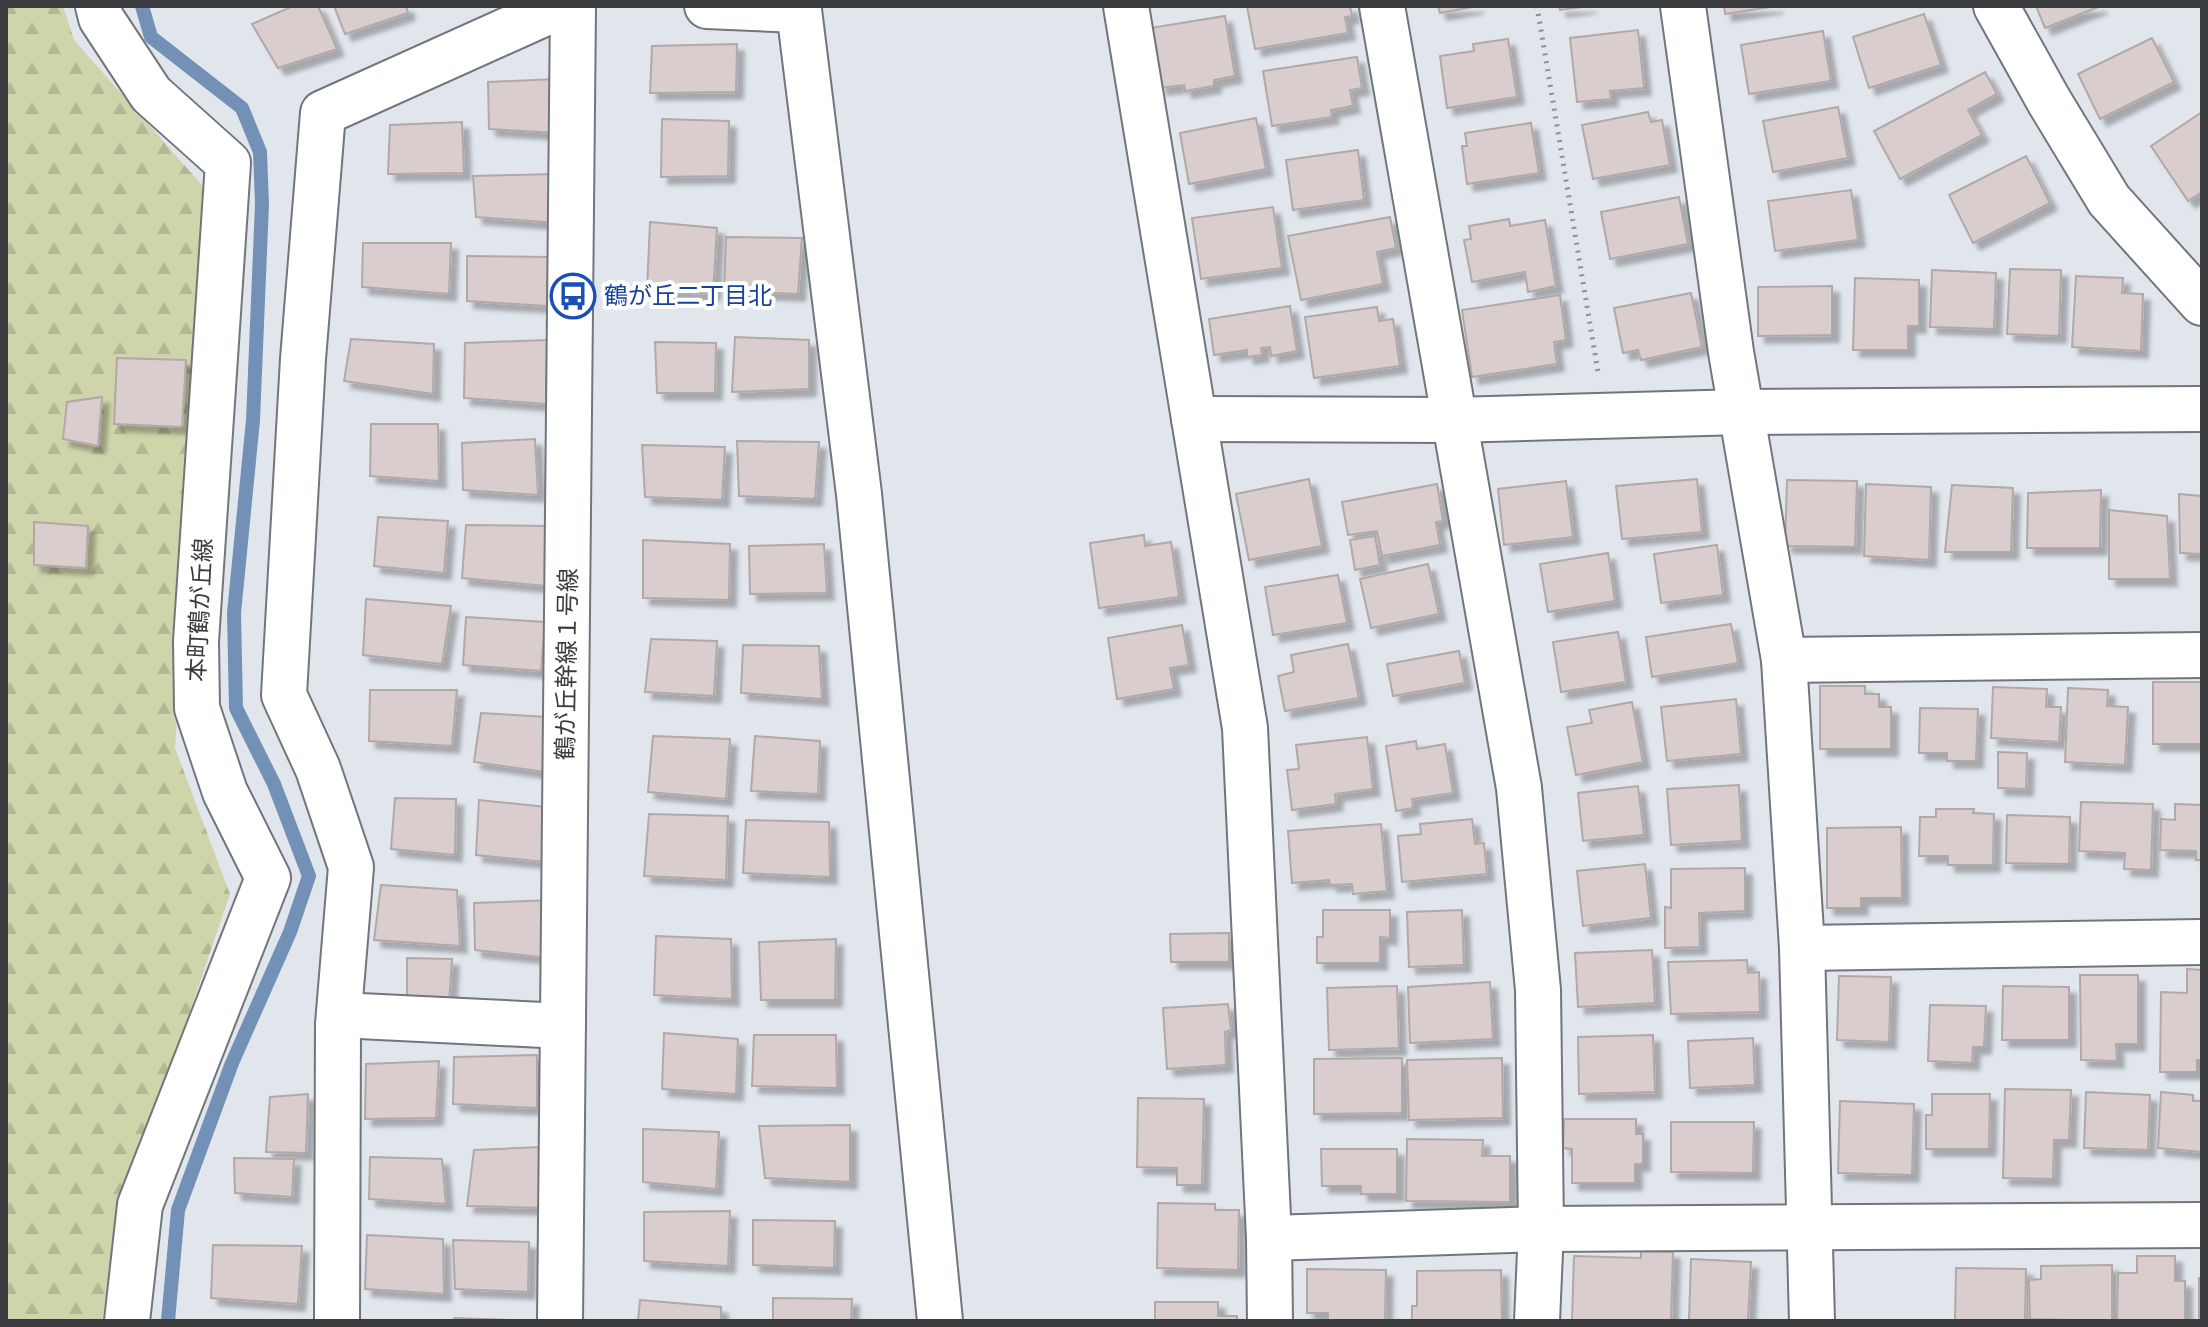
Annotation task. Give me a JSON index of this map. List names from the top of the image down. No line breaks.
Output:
{"streets":{"street":["本町鶴が丘線","鶴が丘幹線１号線"]},"places":{"bus stop":["鶴が丘二丁目北"]}}
